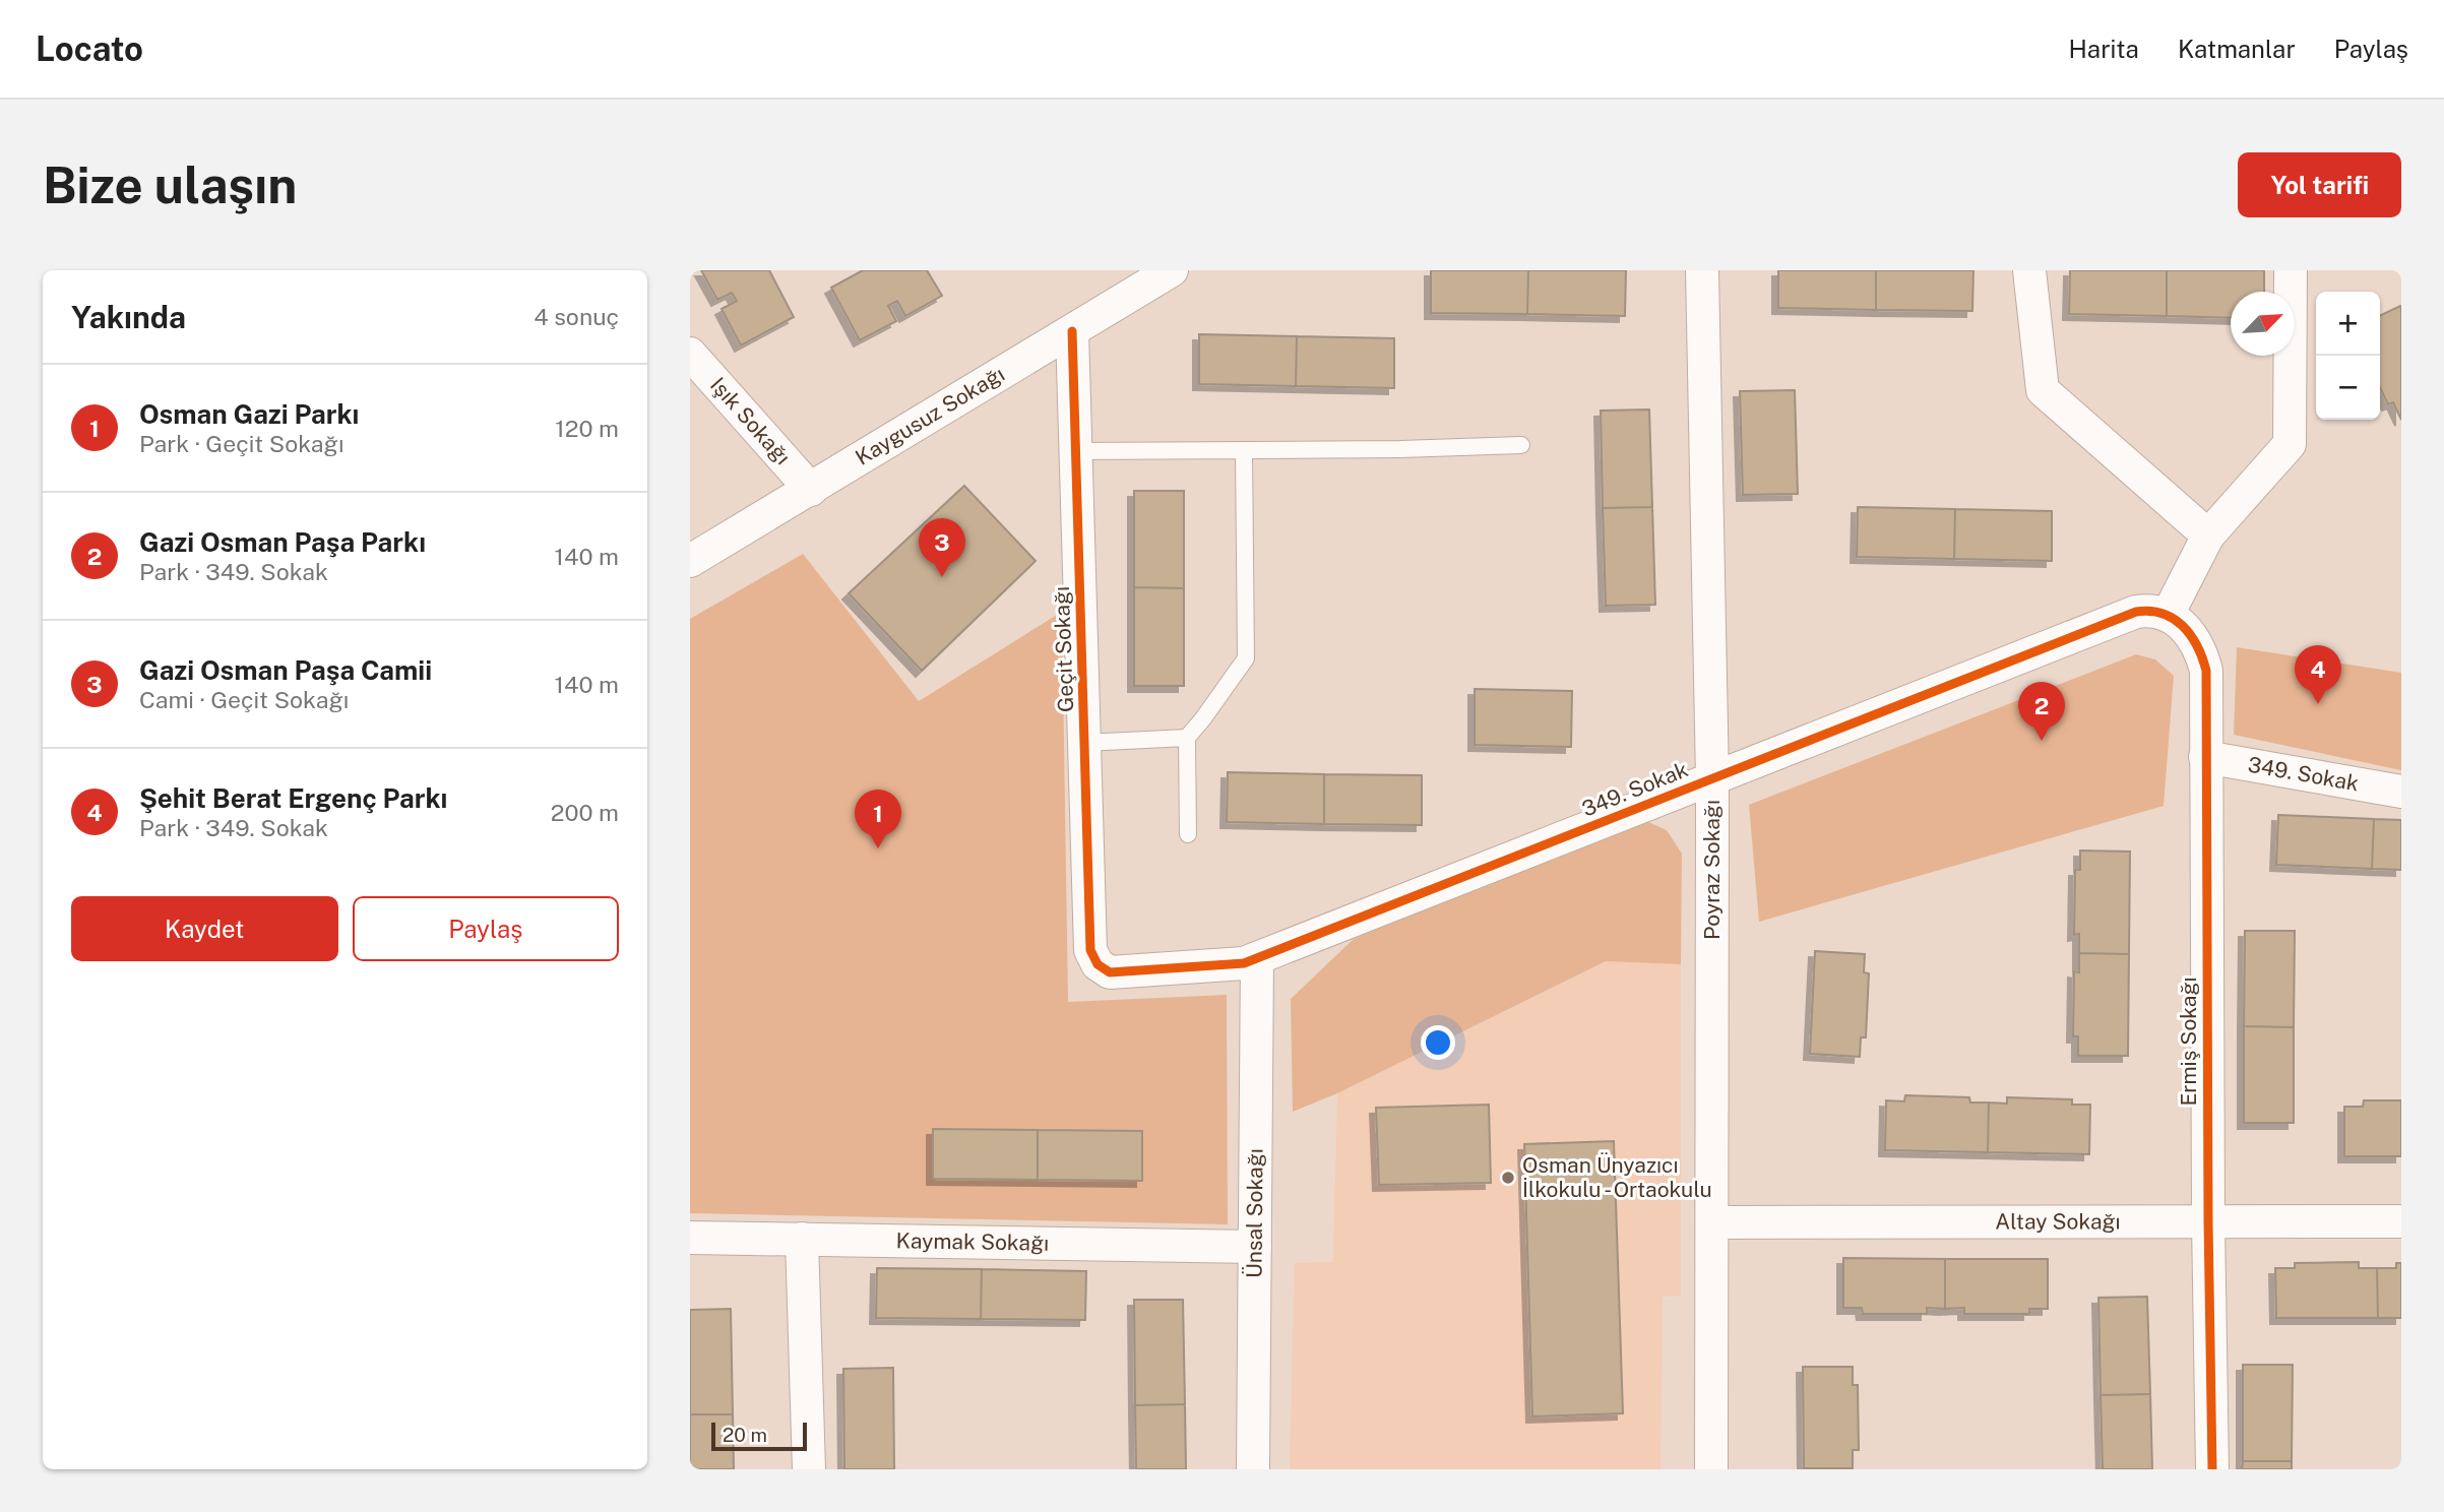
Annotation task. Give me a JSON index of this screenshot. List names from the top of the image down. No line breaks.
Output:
{"streets":{"street":["Kaygusuz Sokağı","Işık Sokağı","Geçit Sokağı","349. Sokak","Poyraz Sokağı","Ermiş Sokağı","Ünsal Sokağı","Altay Sokağı","Kaymak Sokağı"]},"crossings":[["Kaygusuz Sokağı","Işık Sokağı"],["Kaygusuz Sokağı","Geçit Sokağı"],["Geçit Sokağı","349. Sokak"],["349. Sokak","Poyraz Sokağı"],["349. Sokak","Ermiş Sokağı"],["349. Sokak","Ünsal Sokağı"],["Poyraz Sokağı","Altay Sokağı"],["Ermiş Sokağı","Altay Sokağı"],["Ünsal Sokağı","Kaymak Sokağı"]],"places":["Osman Ünyazıcı İlkokulu - Ortaokulu"],"scale_bar":"20 m","north":"top right","page":{"header":"Locato","nav":["Harita","Katmanlar","Paylaş"],"buttons":["Yol tarifi",["Kaydet","Paylaş"]],"title":"Bize ulaşın","heading":["Yakında","4 sonuç"],"map_buttons":["+","−"],"list":[{"mark":"1","name":"Osman Gazi Parkı","note":"Park · Geçit Sokağı","value":"120 m"},{"mark":"2","name":"Gazi Osman Paşa Parkı","note":"Park · 349. Sokak","value":"140 m"},{"mark":"3","name":"Gazi Osman Paşa Camii","note":"Cami · Geçit Sokağı","value":"140 m"},{"mark":"4","name":"Şehit Berat Ergenç Parkı","note":"Park · 349. Sokak","value":"200 m"}],"pins":["3","4","2","1"],"scale":"20 m"}}
